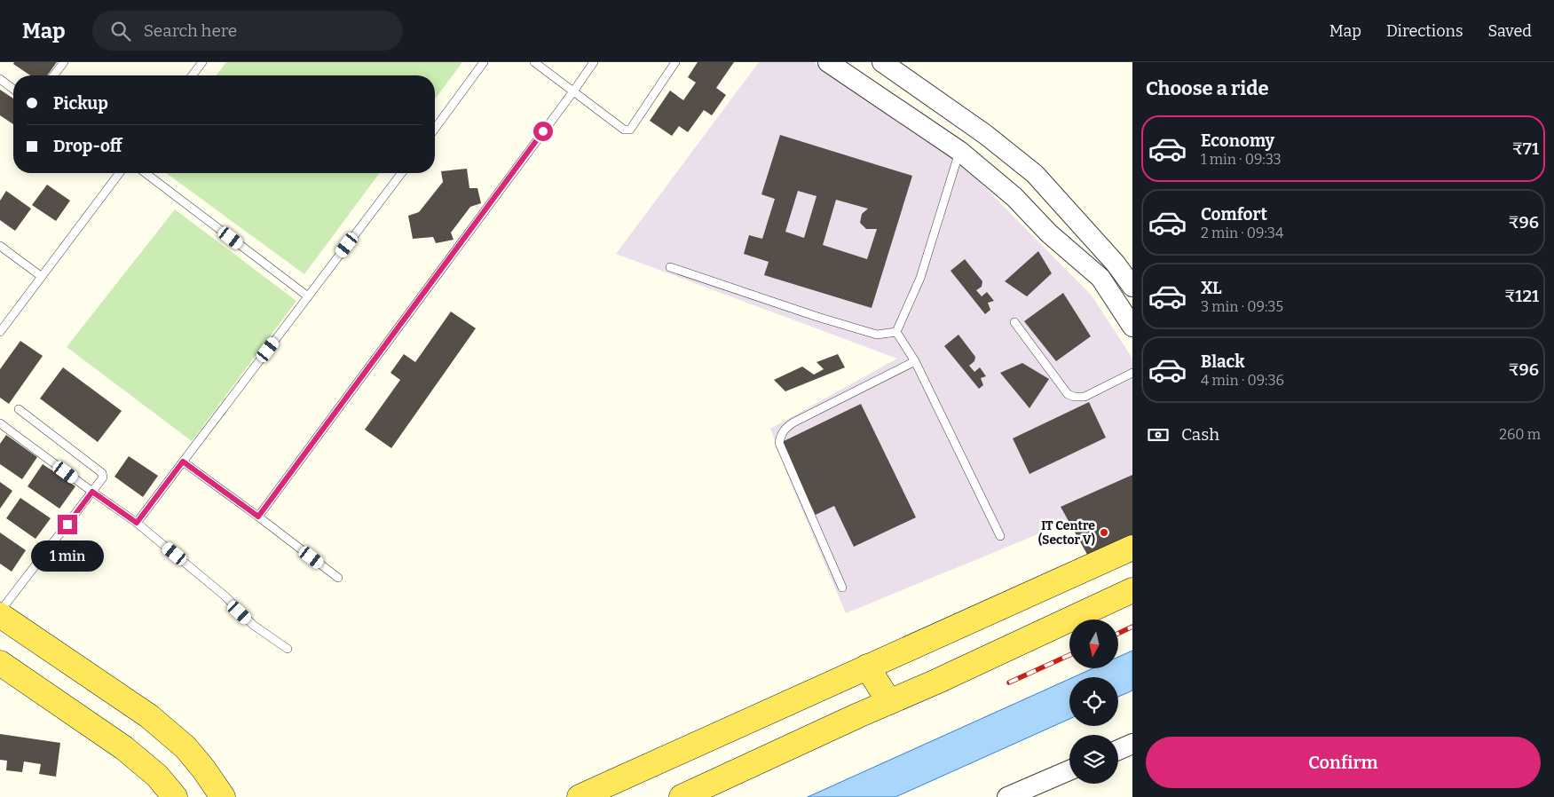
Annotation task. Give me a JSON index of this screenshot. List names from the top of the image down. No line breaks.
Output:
{"places":["IT Centre (Sector V)"],"north":"bottom","page":{"header":"Map","search":"Search here","nav":["Map","Directions","Saved"],"heading":"Choose a ride","banner":["Pickup","Drop-off"],"list":[{"name":"Economy","note":"1 min · 09:33","value":"₹71"},{"name":"Comfort","note":"2 min · 09:34","value":"₹96"},{"name":"XL","note":"3 min · 09:35","value":"₹121"},{"name":"Black","note":"4 min · 09:36","value":"₹96"}],"pay":["Cash","260 m"],"bubble":"1 min","buttons":"Confirm"}}
